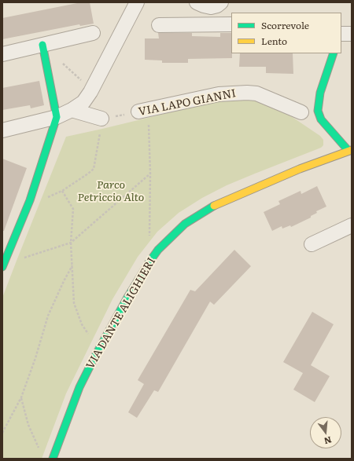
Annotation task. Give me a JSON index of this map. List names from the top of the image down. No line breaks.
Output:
{"streets":{"street":["VIA LAPO GIANNI","VIA DANTE ALIGHIERI"]},"parks":["Parco Petriccio Alto"],"legend":["Scorrevole","Lento"],"north":"bottom"}
